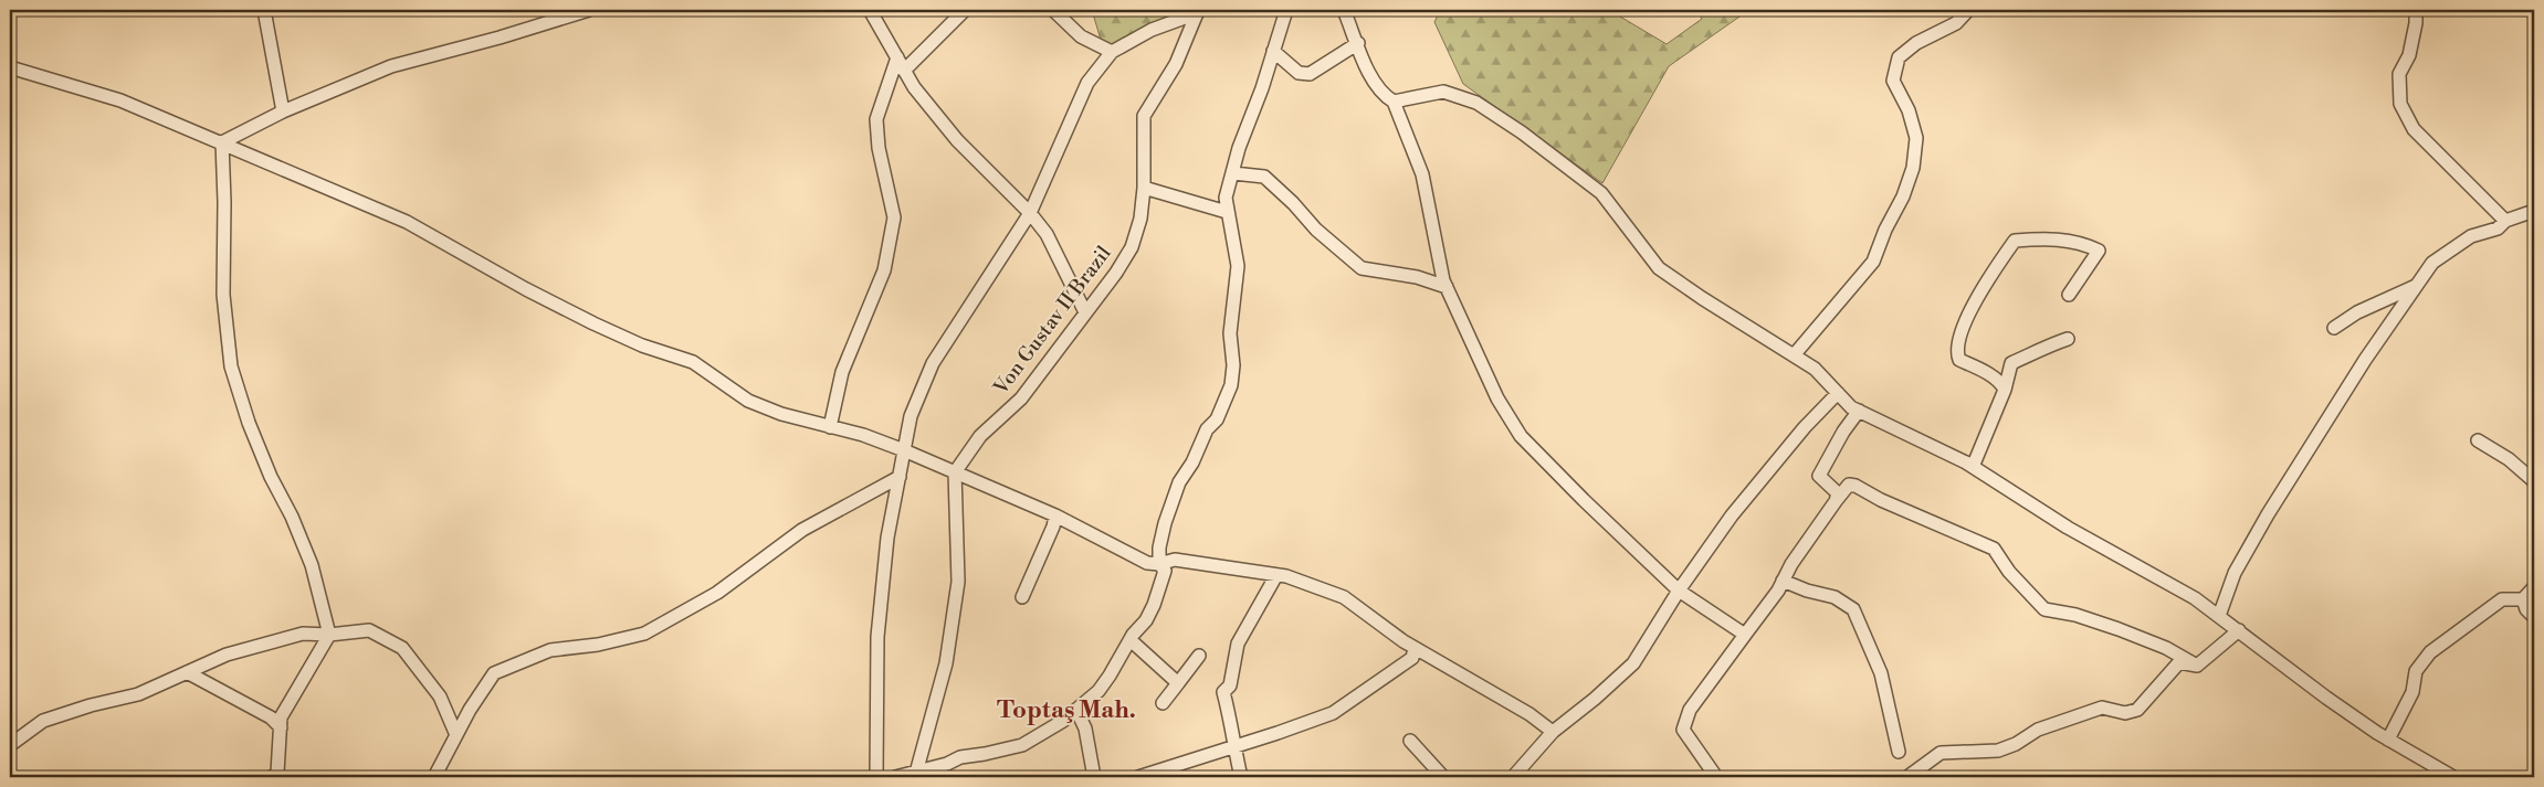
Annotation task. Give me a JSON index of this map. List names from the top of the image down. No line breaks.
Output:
{"streets":{"street":["Von Gustav II Brazil"]},"districts":["Toptaş Mah."]}
